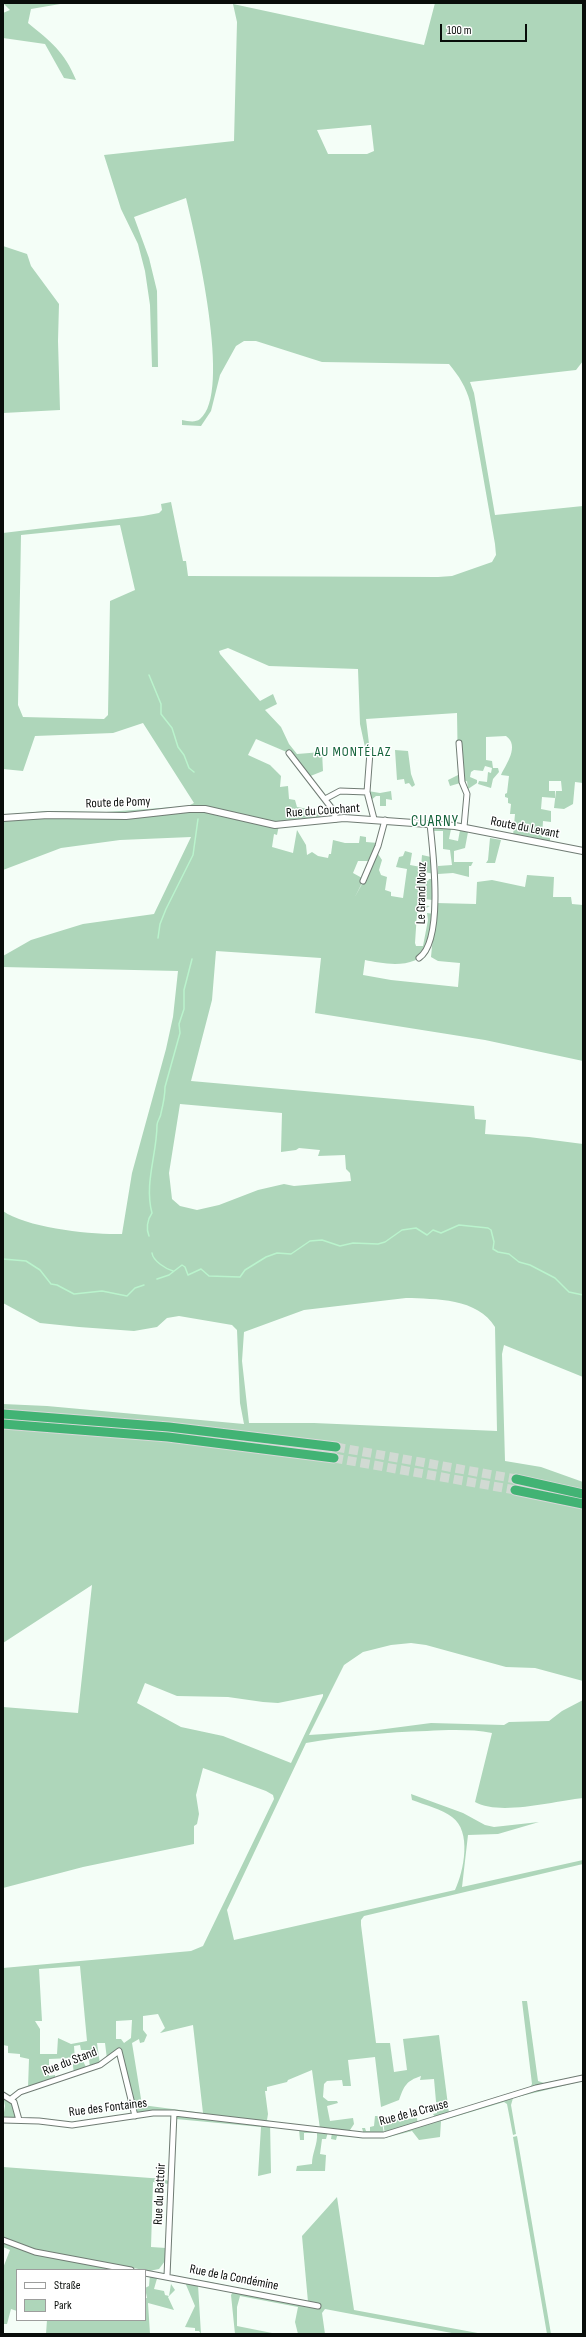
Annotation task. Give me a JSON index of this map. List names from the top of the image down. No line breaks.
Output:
{"streets":{"street":["Route de Pomy","Rue du Couchant","Route du Levant","Le Grand Nouz","Rue du Stand","Rue des Fontaines","Rue de la Crause","Rue du Battoir","Rue de la Condémine"]},"crossings":[["Route de Pomy","Rue du Couchant"],["Rue du Couchant","Route du Levant"],["Rue du Couchant","Le Grand Nouz"],["Rue du Stand","Rue des Fontaines"],["Rue des Fontaines","Rue de la Crause"],["Rue des Fontaines","Rue du Battoir"],["Rue de la Crause","Rue du Battoir"],["Rue du Battoir","Rue de la Condémine"]],"districts":["AU MONTÉLAZ","CUARNY"],"legend":["Straße","Park"],"scale_bar":"100 m"}
